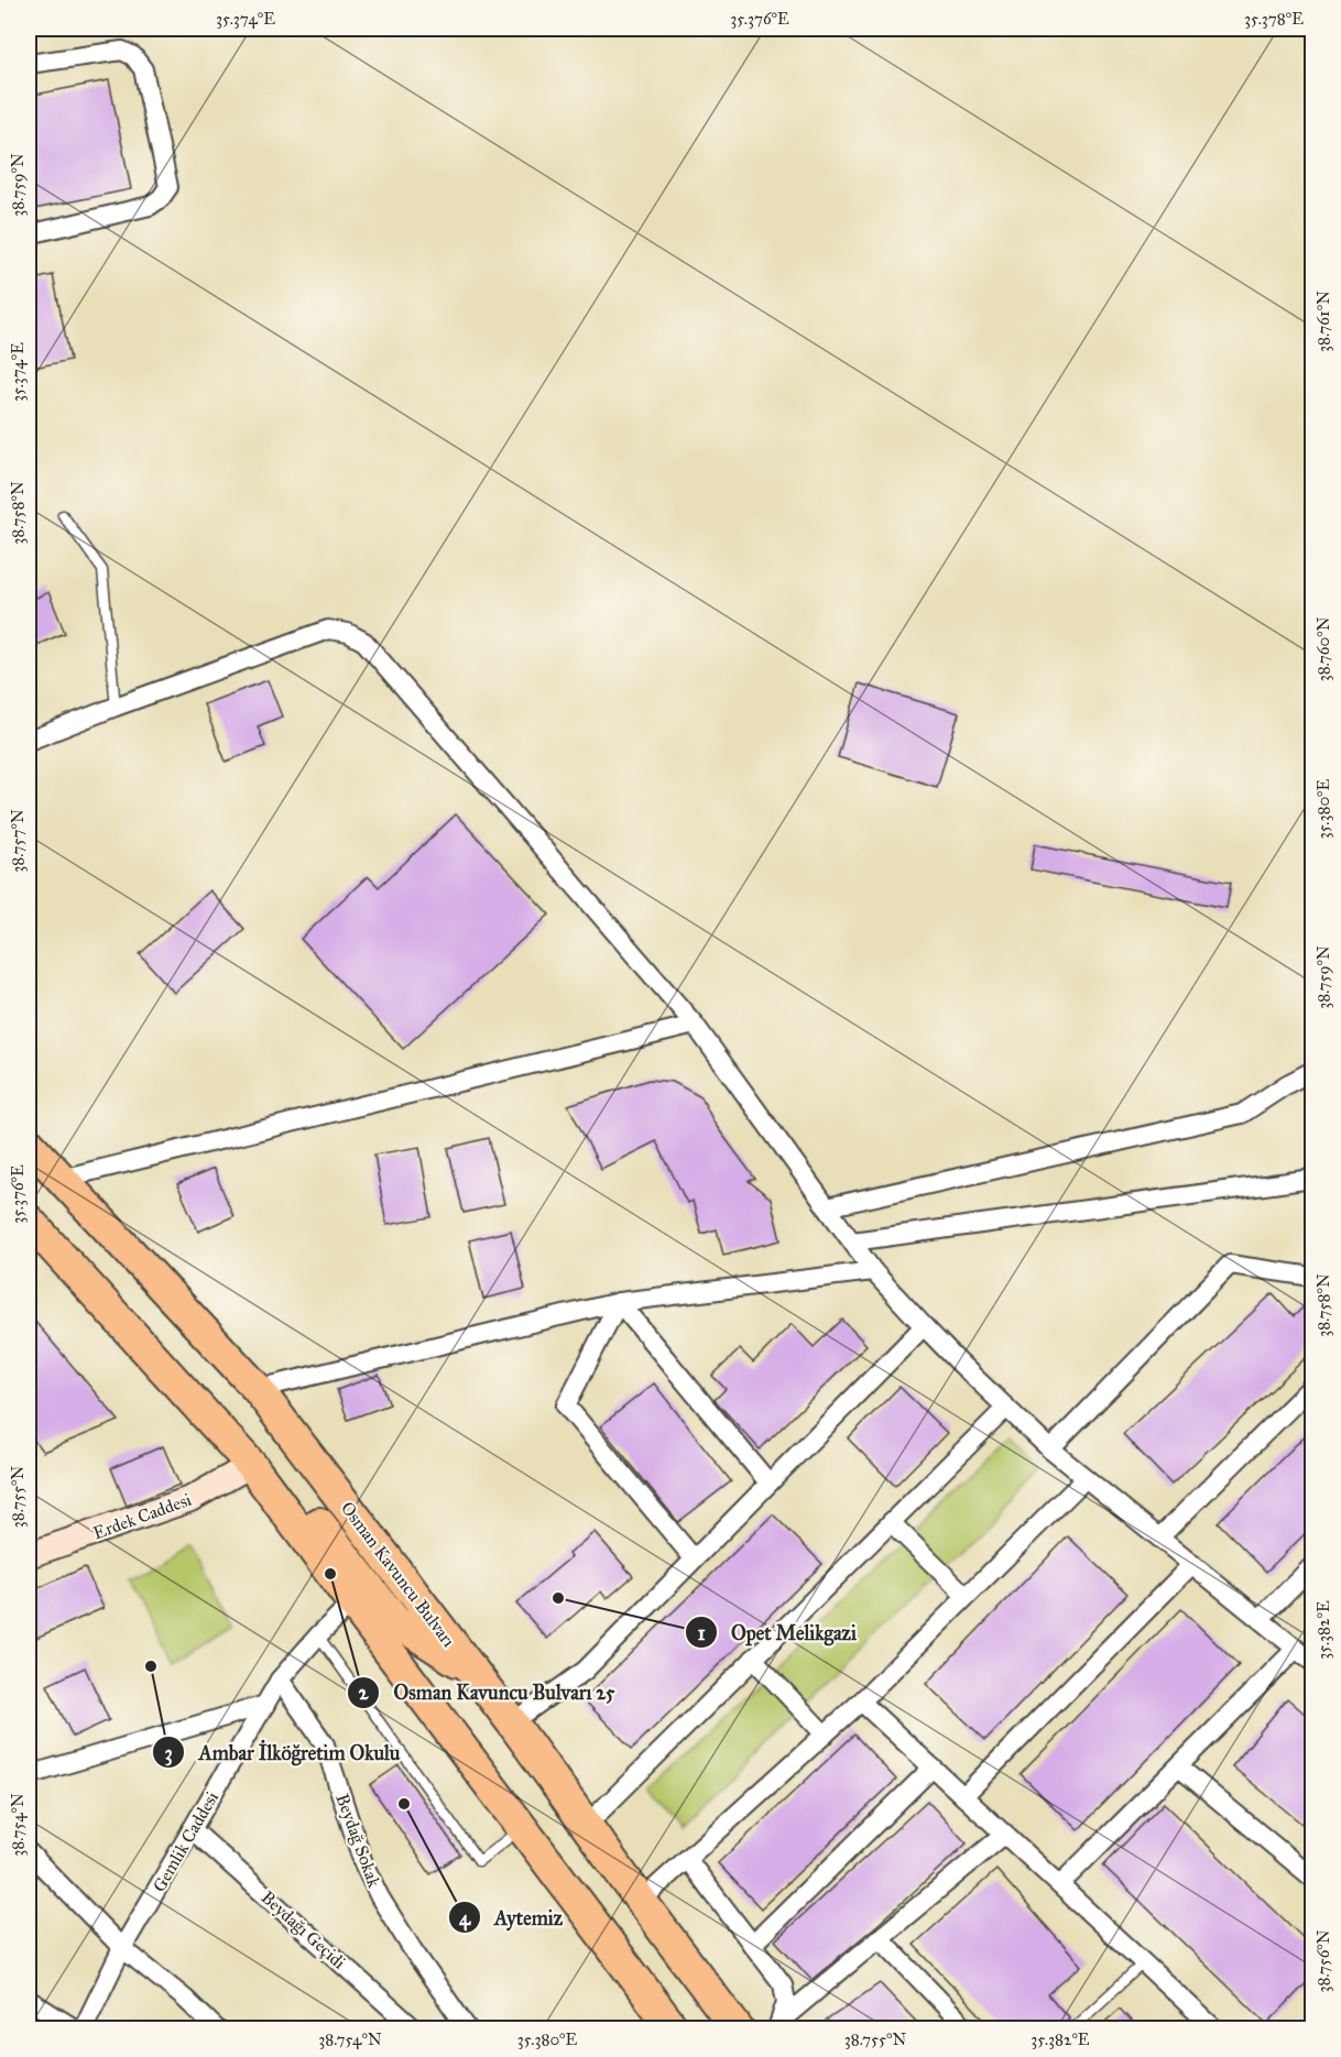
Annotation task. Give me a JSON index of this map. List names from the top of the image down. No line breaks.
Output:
{"streets":{"highway":["Osman Kavuncu Bulvarı"],"street":["Erdek Caddesi","Beydağ Sokak","Gemlik Caddesi","Beydağı Geçidi"]},"crossings":[["Beydağ Sokak","Gemlik Caddesi"],["Gemlik Caddesi","Beydağı Geçidi"]],"places":["Osman Kavuncu Bulvarı 25","Opet Melikgazi","Ambar İlköğretim Okulu","Aytemiz"],"coordinates":["35.374°E","35.376°E","35.378°E","38.759°N","38.761°N","38.758°N","38.760°N","35.380°E","38.757°N","38.755°N","35.382°E","38.754°N","38.756°N"]}
